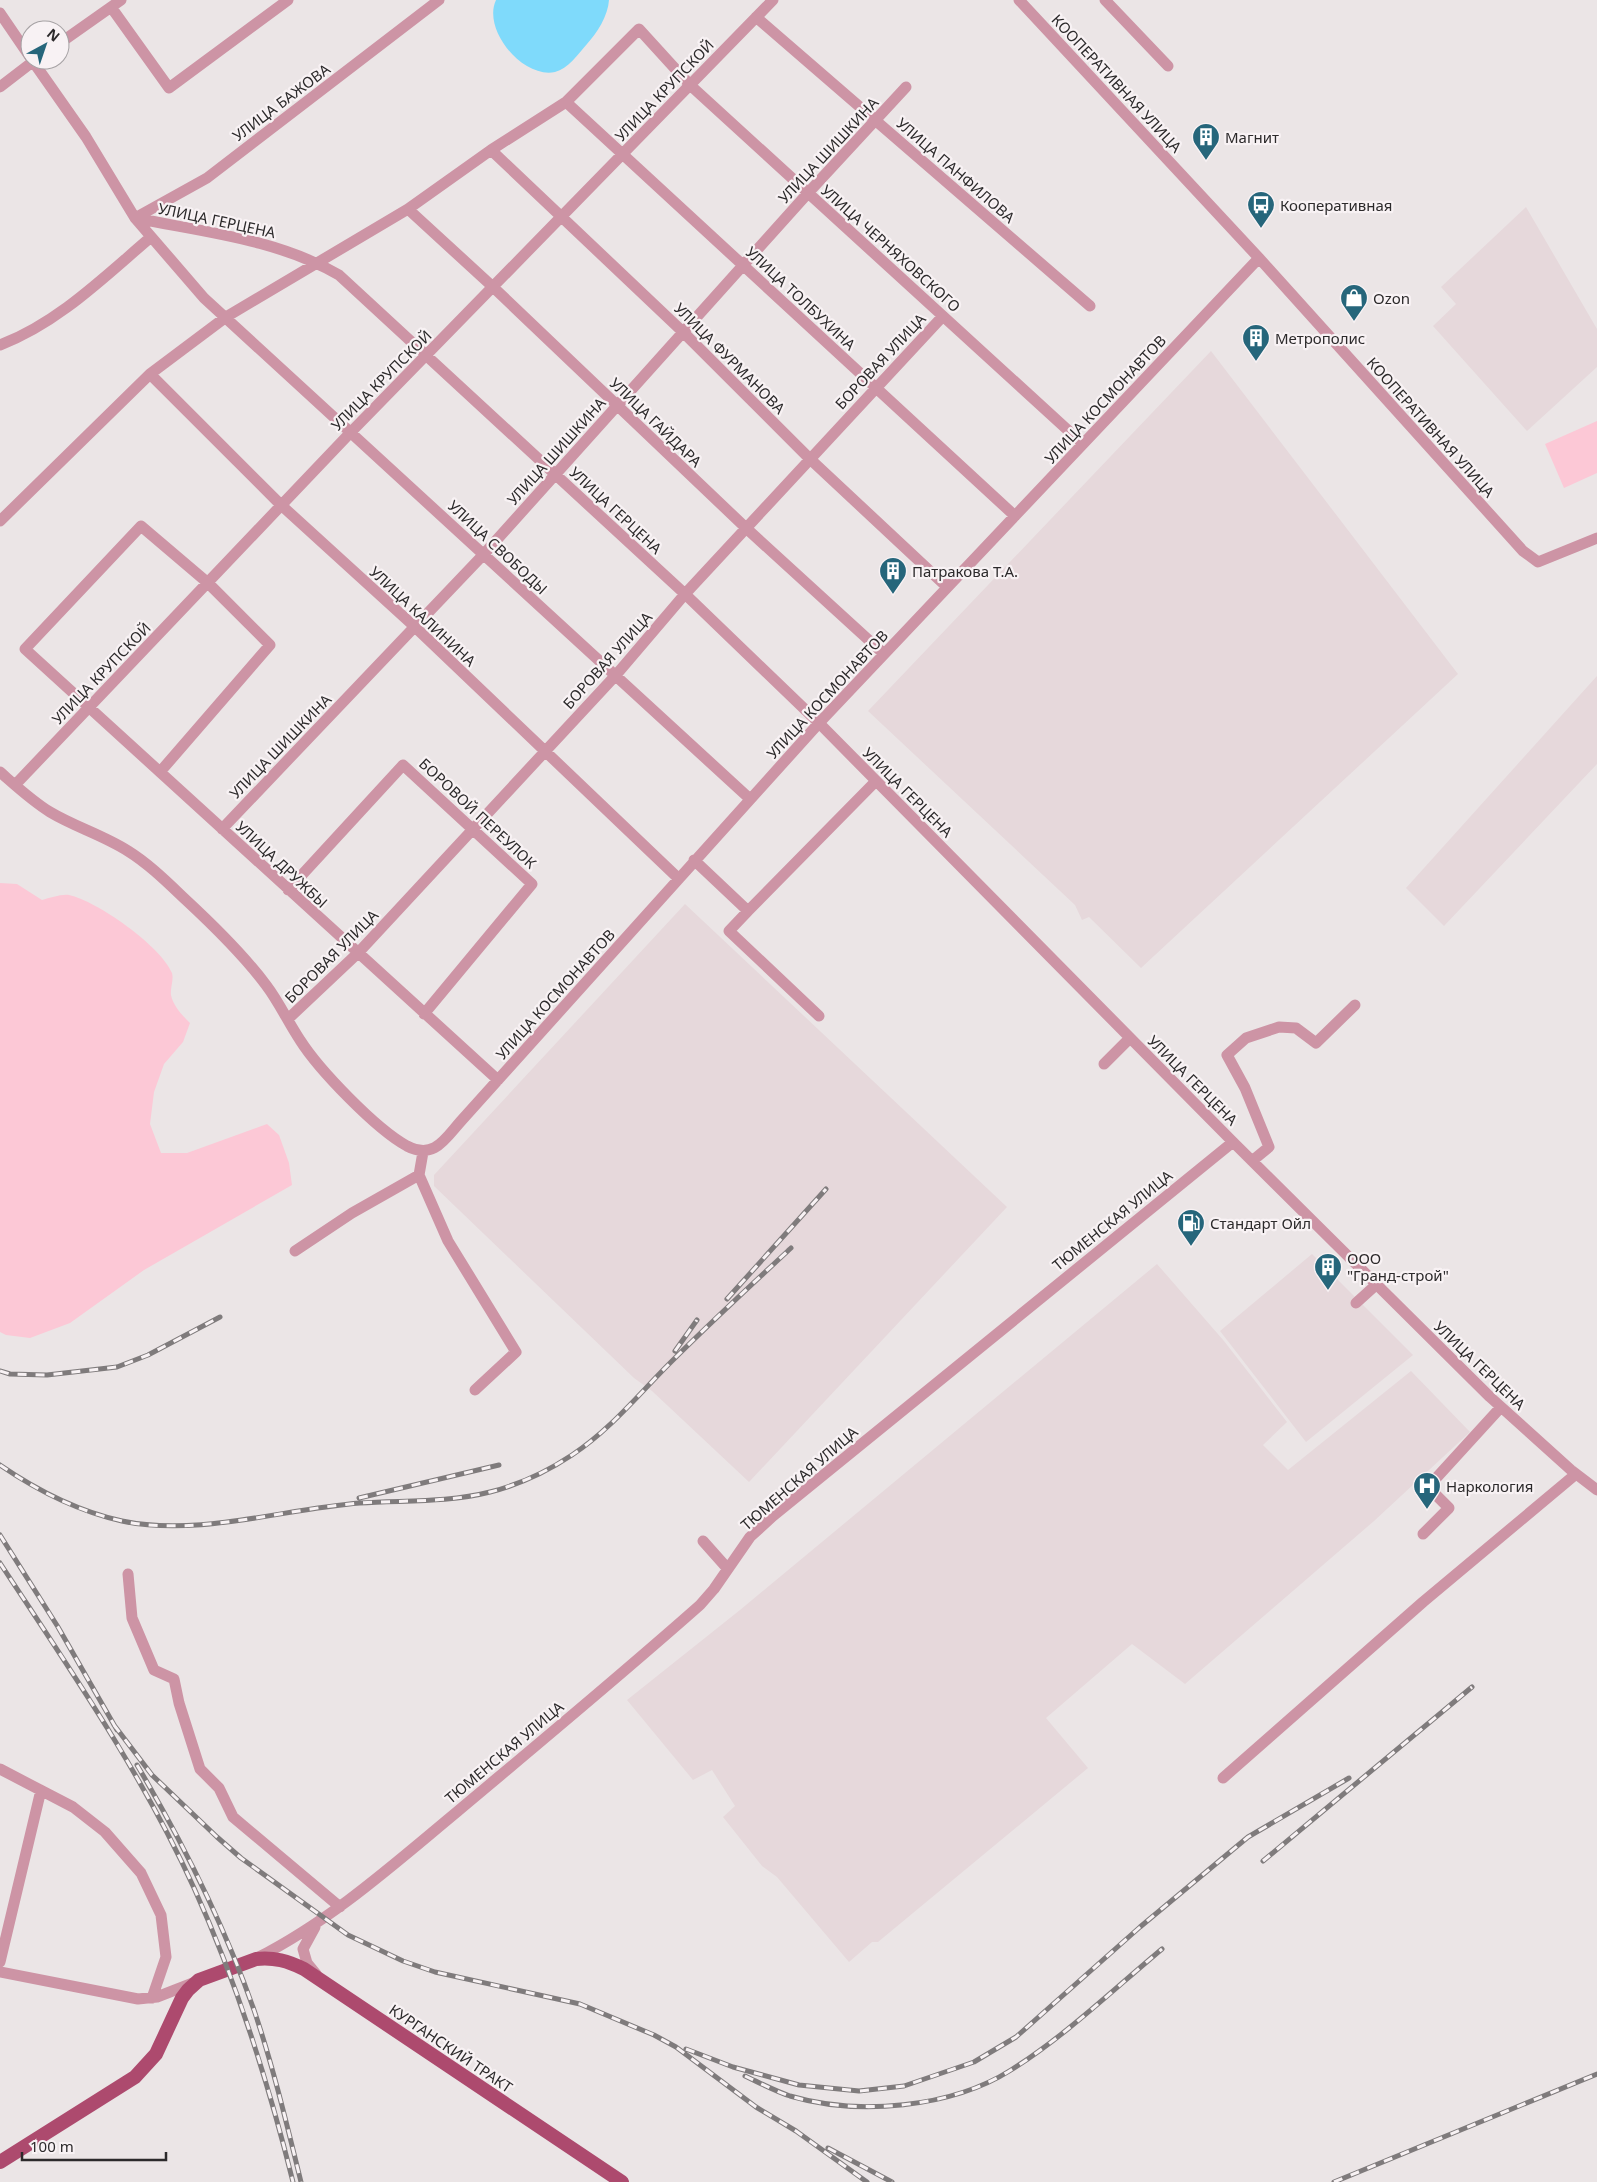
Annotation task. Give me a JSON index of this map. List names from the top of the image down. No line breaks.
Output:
{"streets":{"main road":["КУРГАНСКИЙ ТРАКТ"],"street":["КООПЕРАТИВНАЯ УЛИЦА","УЛИЦА КРУПСКОЙ","УЛИЦА БАЖОВА","УЛИЦА ШИШКИНА","УЛИЦА ПАНФИЛОВА","УЛИЦА ГЕРЦЕНА","УЛИЦА ЧЕРНЯХОВСКОГО","УЛИЦА ТОЛБУХИНА","УЛИЦА ФУРМАНОВА","БОРОВАЯ УЛИЦА","УЛИЦА КОСМОНАВТОВ","УЛИЦА ГАЙДАРА","УЛИЦА СВОБОДЫ","УЛИЦА КАЛИНИНА","БОРОВОЙ ПЕРЕУЛОК","УЛИЦА ДРУЖБЫ","ТЮМЕНСКАЯ УЛИЦА"]},"crossings":[["КООПЕРАТИВНАЯ УЛИЦА","УЛИЦА КОСМОНАВТОВ"],["УЛИЦА КРУПСКОЙ","УЛИЦА ПАНФИЛОВА"],["УЛИЦА КРУПСКОЙ","УЛИЦА ГЕРЦЕНА"],["УЛИЦА КРУПСКОЙ","УЛИЦА ЧЕРНЯХОВСКОГО"],["УЛИЦА КРУПСКОЙ","УЛИЦА ТОЛБУХИНА"],["УЛИЦА КРУПСКОЙ","УЛИЦА ФУРМАНОВА"],["УЛИЦА КРУПСКОЙ","УЛИЦА ГАЙДАРА"],["УЛИЦА КРУПСКОЙ","УЛИЦА СВОБОДЫ"],["УЛИЦА КРУПСКОЙ","УЛИЦА КАЛИНИНА"],["УЛИЦА КРУПСКОЙ","УЛИЦА ДРУЖБЫ"],["УЛИЦА БАЖОВА","УЛИЦА ГЕРЦЕНА"],["УЛИЦА БАЖОВА","УЛИЦА СВОБОДЫ"],["УЛИЦА ШИШКИНА","УЛИЦА ПАНФИЛОВА"],["УЛИЦА ШИШКИНА","УЛИЦА ГЕРЦЕНА"],["УЛИЦА ШИШКИНА","УЛИЦА ЧЕРНЯХОВСКОГО"],["УЛИЦА ШИШКИНА","УЛИЦА ТОЛБУХИНА"],["УЛИЦА ШИШКИНА","УЛИЦА ФУРМАНОВА"],["УЛИЦА ШИШКИНА","УЛИЦА ГАЙДАРА"],["УЛИЦА ШИШКИНА","УЛИЦА СВОБОДЫ"],["УЛИЦА ШИШКИНА","УЛИЦА КАЛИНИНА"],["УЛИЦА ШИШКИНА","УЛИЦА ДРУЖБЫ"],["УЛИЦА ГЕРЦЕНА","БОРОВАЯ УЛИЦА"],["УЛИЦА ГЕРЦЕНА","УЛИЦА КОСМОНАВТОВ"],["УЛИЦА ГЕРЦЕНА","УЛИЦА СВОБОДЫ"],["УЛИЦА ГЕРЦЕНА","ТЮМЕНСКАЯ УЛИЦА"],["УЛИЦА ЧЕРНЯХОВСКОГО","УЛИЦА ТОЛБУХИНА"],["УЛИЦА ЧЕРНЯХОВСКОГО","БОРОВАЯ УЛИЦА"],["УЛИЦА ЧЕРНЯХОВСКОГО","УЛИЦА КОСМОНАВТОВ"],["УЛИЦА ТОЛБУХИНА","БОРОВАЯ УЛИЦА"],["УЛИЦА ТОЛБУХИНА","УЛИЦА КОСМОНАВТОВ"],["УЛИЦА ФУРМАНОВА","БОРОВАЯ УЛИЦА"],["УЛИЦА ФУРМАНОВА","УЛИЦА КОСМОНАВТОВ"],["БОРОВАЯ УЛИЦА","УЛИЦА ГАЙДАРА"],["БОРОВАЯ УЛИЦА","УЛИЦА СВОБОДЫ"],["БОРОВАЯ УЛИЦА","УЛИЦА КАЛИНИНА"],["БОРОВАЯ УЛИЦА","БОРОВОЙ ПЕРЕУЛОК"],["БОРОВАЯ УЛИЦА","УЛИЦА ДРУЖБЫ"],["УЛИЦА КОСМОНАВТОВ","УЛИЦА ГАЙДАРА"],["УЛИЦА КОСМОНАВТОВ","УЛИЦА СВОБОДЫ"],["УЛИЦА КОСМОНАВТОВ","УЛИЦА КАЛИНИНА"],["УЛИЦА КОСМОНАВТОВ","УЛИЦА ДРУЖБЫ"],["БОРОВОЙ ПЕРЕУЛОК","УЛИЦА ДРУЖБЫ"],["ТЮМЕНСКАЯ УЛИЦА","КУРГАНСКИЙ ТРАКТ"]],"places":{"building":["Магнит","Метрополис","Патракова Т.А.","ООО \"Гранд-строй\""],"bus stop":["Кооперативная"],"shop":["Ozon"],"fuel station":["Стандарт Ойл"],"hospital":["Наркология"]},"scale_bar":"100 m","north":"top right"}
